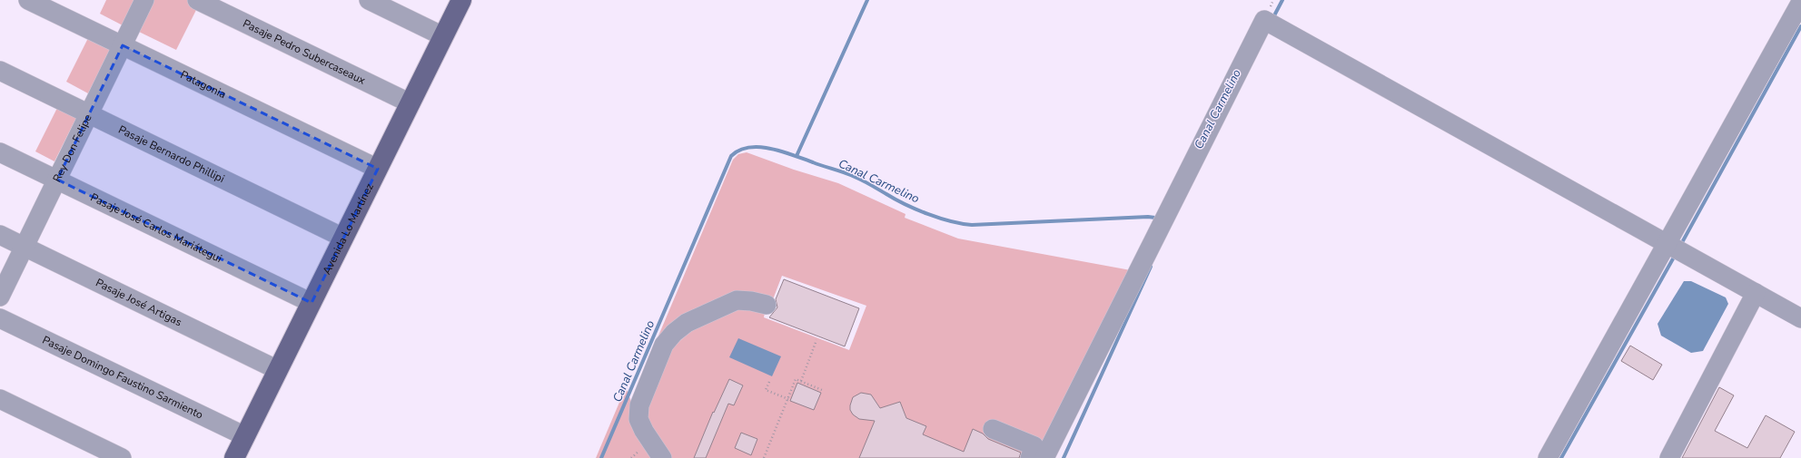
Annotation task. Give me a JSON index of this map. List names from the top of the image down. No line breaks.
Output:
{"streets":{"main road":["Avenida Lo Martínez"],"street":["Pasaje Pedro Subercaseaux","Patagonia","Rey Don Felipe","Pasaje Bernardo Phillipi","Pasaje José Carlos Mariátegui","Pasaje José Artigas","Pasaje Domingo Faustino Sarmiento"]},"crossings":[["Pasaje Pedro Subercaseaux","Avenida Lo Martínez"],["Patagonia","Rey Don Felipe"],["Patagonia","Avenida Lo Martínez"],["Rey Don Felipe","Pasaje Bernardo Phillipi"],["Rey Don Felipe","Pasaje José Carlos Mariátegui"],["Rey Don Felipe","Pasaje José Artigas"],["Pasaje Bernardo Phillipi","Avenida Lo Martínez"],["Pasaje José Carlos Mariátegui","Avenida Lo Martínez"],["Avenida Lo Martínez","Pasaje José Artigas"],["Avenida Lo Martínez","Pasaje Domingo Faustino Sarmiento"]],"water":["Canal Carmelino"]}
